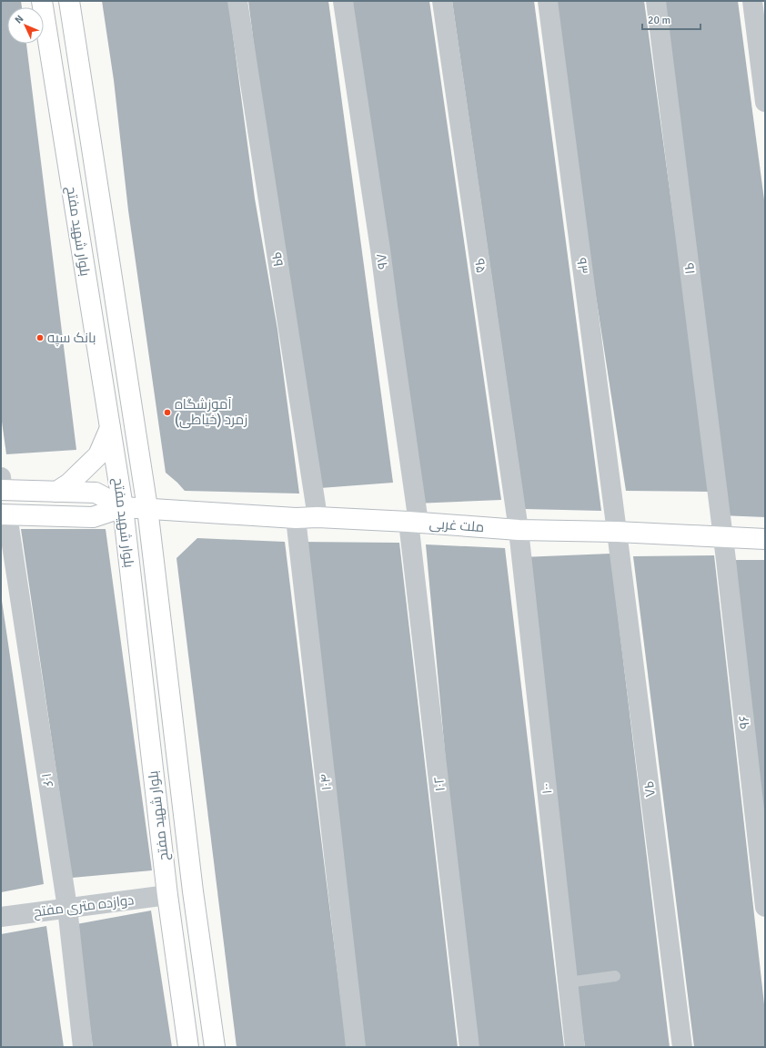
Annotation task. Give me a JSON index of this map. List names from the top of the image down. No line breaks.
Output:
{"streets":{"main road":["بلوار شهید مفتح","ملت غربی"],"street":["۹۹","۹۷","۹۵","۹۳","۹۱","۹۶","۱۰۶","۱۰۴","۱۰۲","۱۰۰","۹۸","دوازده متری مفتح"]},"crossings":[["بلوار شهید مفتح","ملت غربی"],["بلوار شهید مفتح","دوازده متری مفتح"],["۹۹","ملت غربی"],["۹۷","ملت غربی"],["۹۷","۱۰۲"],["۹۵","ملت غربی"],["۹۵","۱۰۰"],["۹۳","ملت غربی"],["۹۳","۹۸"],["۹۱","ملت غربی"],["۹۱","۹۶"],["ملت غربی","۹۶"],["ملت غربی","۱۰۴"],["ملت غربی","۱۰۲"],["ملت غربی","۱۰۰"],["ملت غربی","۹۸"],["۱۰۶","دوازده متری مفتح"]],"places":["بانک سپه","آموزشگاه زمرد (خیاطی)"],"scale_bar":"20 m","north":"top left"}
